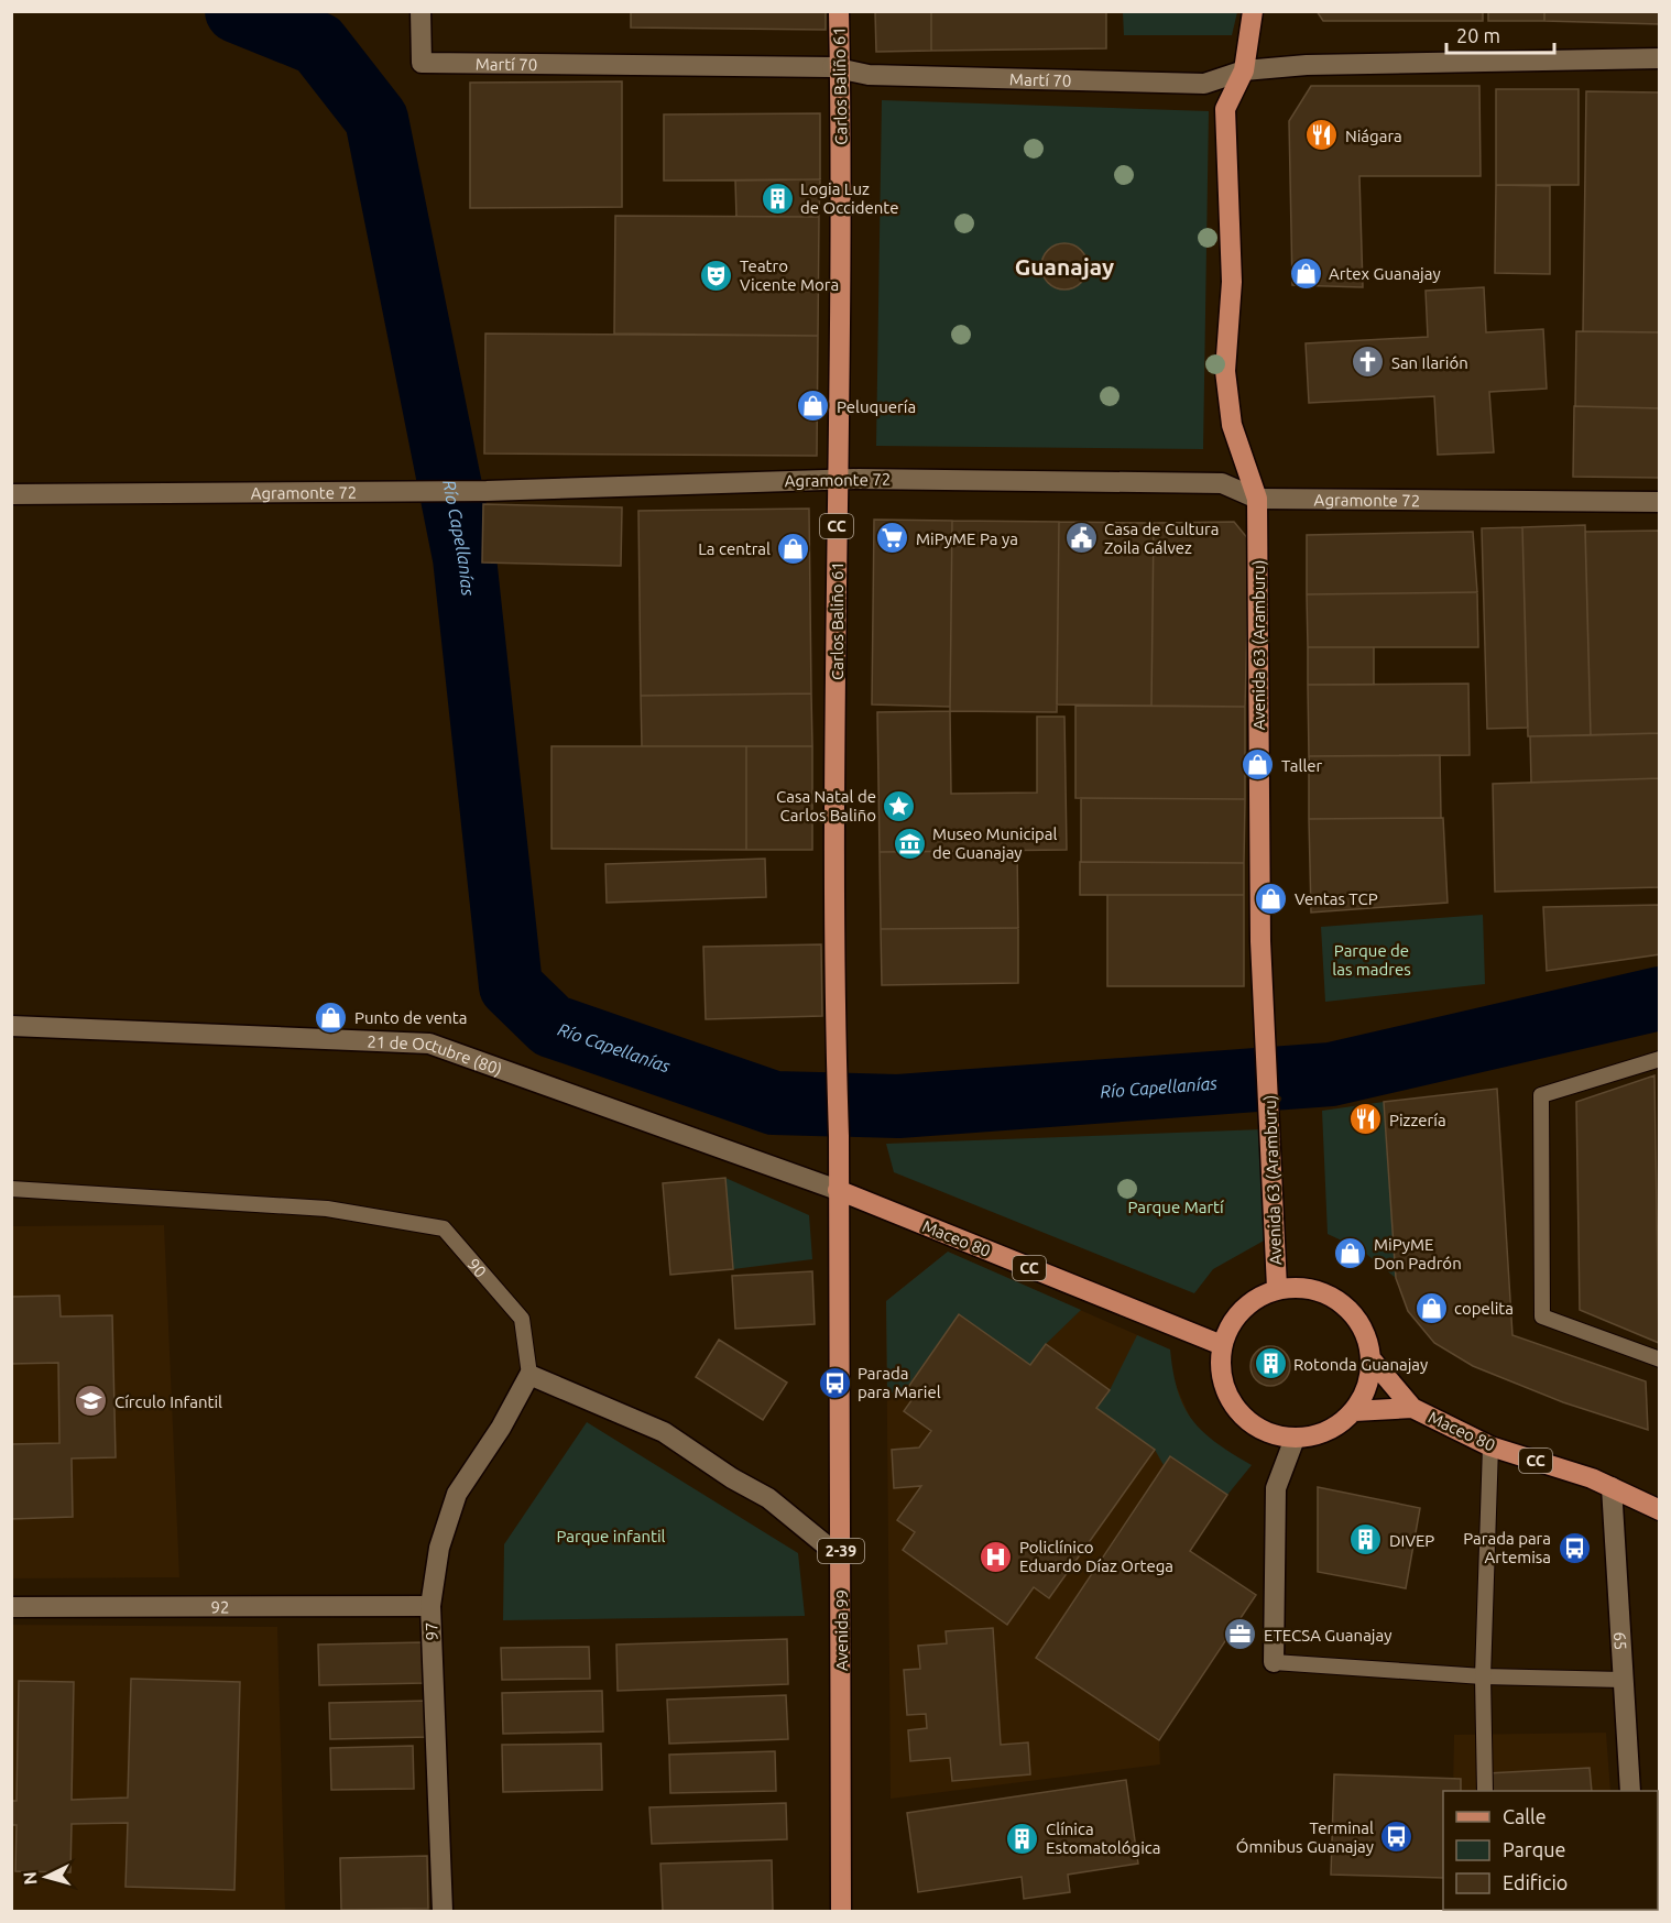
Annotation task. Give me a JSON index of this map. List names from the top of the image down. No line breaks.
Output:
{"streets":{"main road":["Carlos Baliño 61","CC","Avenida 63 (Aramburu)","Maceo 80","2-39","Avenida 99"],"street":["Martí 70","Agramonte 72","21 de Octubre (80)","92","97","65"],"lane":["90"]},"crossings":[["Martí 70","Carlos Baliño 61"],["Martí 70","Avenida 63 (Aramburu)"],["Carlos Baliño 61","Agramonte 72"],["Carlos Baliño 61","21 de Octubre (80)"],["Carlos Baliño 61","Maceo 80"],["Carlos Baliño 61","Avenida 99"],["Agramonte 72","Avenida 63 (Aramburu)"],["CC","Avenida 63 (Aramburu)"],["CC","Maceo 80"],["Avenida 63 (Aramburu)","Maceo 80"],["21 de Octubre (80)","Maceo 80"],["21 de Octubre (80)","Avenida 99"],["Maceo 80","Avenida 99"],["Maceo 80","65"],["90","97"],["92","97"]],"districts":["Guanajay"],"water":["Río Capellanías"],"parks":["Parque de las madres","Parque Martí","Parque infantil"],"places":{"restaurant":["Niágara","Pizzería"],"building":["Logia Luz de Occidente","Rotonda Guanajay","DIVEP","Clínica Estomatológica"],"shop":["Artex Guanajay","Peluquería","La central","Taller","Ventas TCP","Punto de venta","MiPyME Don Padrón","copelita"],"theatre":["Teatro Vicente Mora"],"church":["San Ilarión"],"supermarket":["MiPyME Pa ya"],"public building":["Casa de Cultura Zoila Gálvez"],"place":["Casa Natal de Carlos Baliño"],"museum":["Museo Municipal de Guanajay"],"bus stop":["Parada para Mariel","Parada para Artemisa","Terminal Ómnibus Guanajay"],"school or university":["Círculo Infantil"],"hospital":["Policlínico Eduardo Díaz Ortega"],"office":["ETECSA Guanajay"]},"legend":["Calle","Parque","Edificio"],"scale_bar":"20 m","north":"left"}
